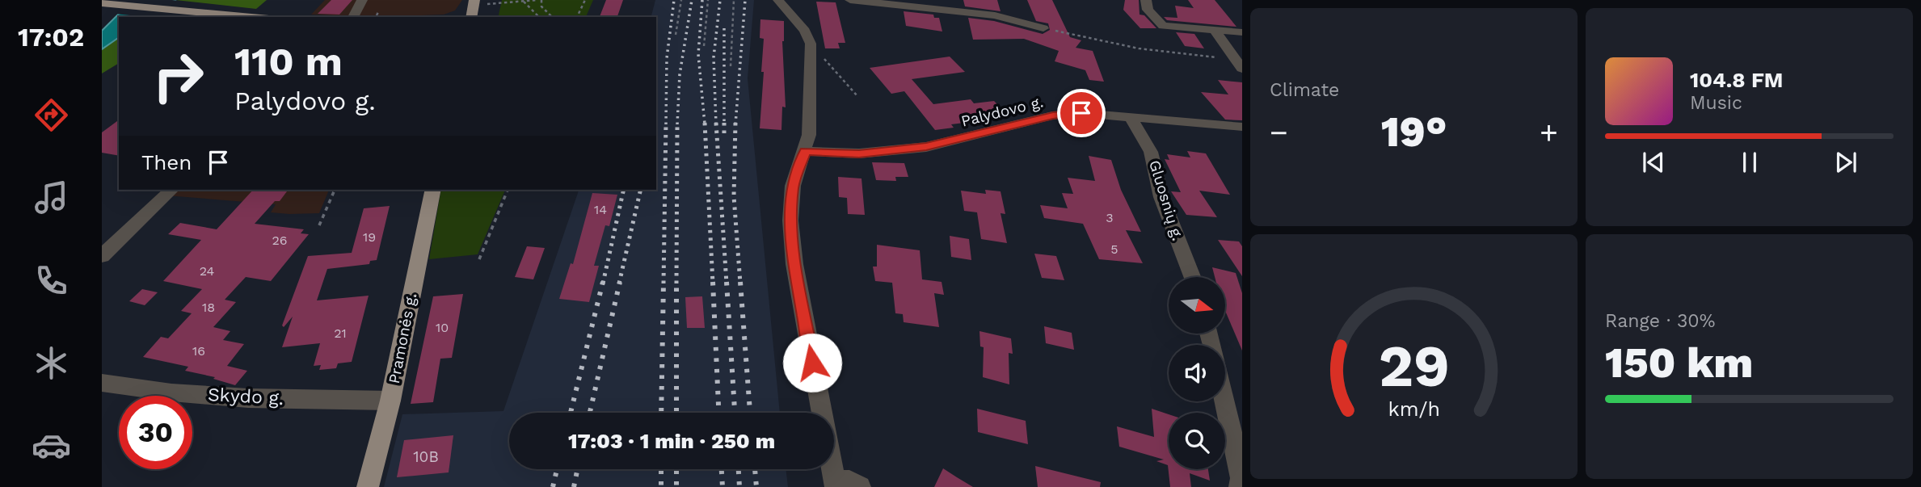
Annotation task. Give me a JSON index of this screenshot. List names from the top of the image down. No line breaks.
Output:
{"streets":{"main road":["Pramonės g."],"street":["Palydovo g.","Gluosnių g.","Skydo g."]},"crossings":[["Palydovo g.","Gluosnių g."],["Pramonės g.","Skydo g."]],"house_numbers":["14","3","19","26","5","24","18","10","21","16","10B"],"north":"right","page":{"tabs":"17:02","tile":["Climate",["Range · 30%","150 km"]],"turn":["110 m","Palydovo g."],"song":["104.8 FM","Music"],"heat":["−","19°","+"],"then":"Then","limit":"30","trip":"17:03 · 1 min · 250 m","gauge":["29","km/h"]}}
